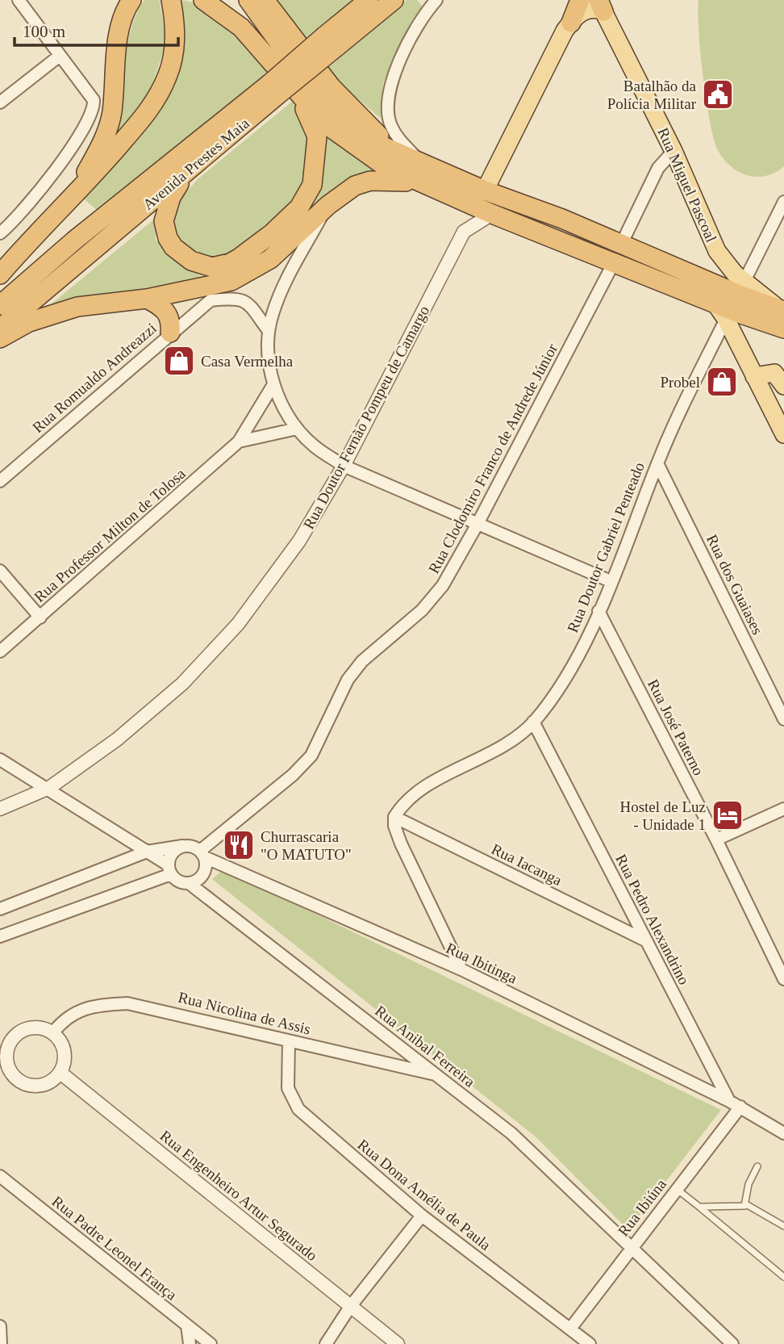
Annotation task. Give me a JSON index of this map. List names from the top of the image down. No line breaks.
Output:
{"streets":{"highway":["Avenida Prestes Maia"],"main road":["Rua Miguel Pascoal"],"street":["Rua Romualdo Andreazzi","Rua Doutor Fernão Pompeu de Camargo","Rua Clodomiro Franco de Andrede Júnior","Rua Professor Milton de Tolosa","Rua Doutor Gabriel Penteado","Rua dos Guaiases","Rua José Paterno","Rua Iacanga","Rua Pedro Alexandrino","Rua Ibitinga","Rua Nicolina de Assis","Rua Anibal Ferreira","Rua Dona Amélia de Paula","Rua Engenheiro Artur Segurado","Rua Ibiúna","Rua Padre Leonel França"]},"crossings":[["Rua Doutor Fernão Pompeu de Camargo","Rua Anibal Ferreira"],["Rua Clodomiro Franco de Andrede Júnior","Rua Ibitinga"],["Rua Clodomiro Franco de Andrede Júnior","Rua Anibal Ferreira"],["Rua Doutor Gabriel Penteado","Rua dos Guaiases"],["Rua Doutor Gabriel Penteado","Rua José Paterno"],["Rua Doutor Gabriel Penteado","Rua Iacanga"],["Rua Doutor Gabriel Penteado","Rua Pedro Alexandrino"],["Rua Iacanga","Rua Pedro Alexandrino"],["Rua Pedro Alexandrino","Rua Ibitinga"],["Rua Ibitinga","Rua Anibal Ferreira"],["Rua Ibitinga","Rua Ibiúna"],["Rua Nicolina de Assis","Rua Anibal Ferreira"],["Rua Nicolina de Assis","Rua Dona Amélia de Paula"],["Rua Nicolina de Assis","Rua Engenheiro Artur Segurado"],["Rua Anibal Ferreira","Rua Ibiúna"],["Rua Dona Amélia de Paula","Rua Ibiúna"]],"places":{"public building":["Batalhão da Polícia Militar"],"shop":["Casa Vermelha","Probel"],"hotel":["Hostel de Luz - Unidade 1"],"restaurant":["Churrascaria \"O MATUTO\""]},"scale_bar":"100 m"}
